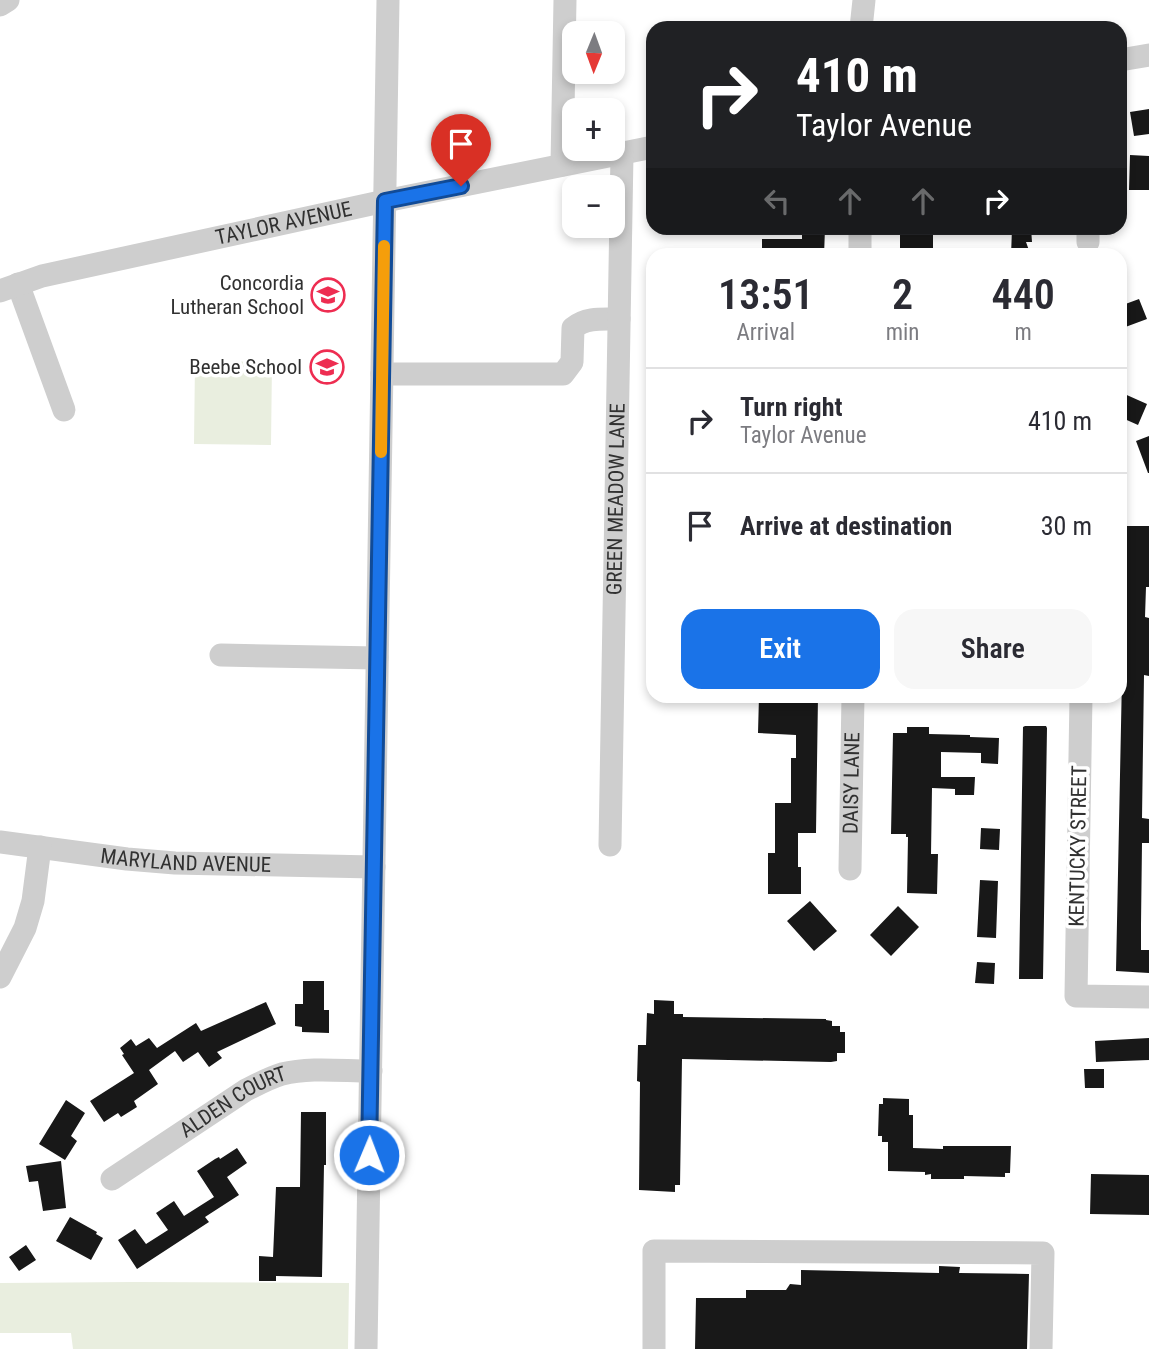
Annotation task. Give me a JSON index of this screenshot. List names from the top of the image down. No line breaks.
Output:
{"streets":{"street":["TAYLOR AVENUE","GREEN MEADOW LANE","DAISY LANE","KENTUCKY STREET","MARYLAND AVENUE","ALDEN COURT"]},"places":{"school or university":["Concordia Lutheran School","Beebe School"]},"north":"bottom","page":{"map_buttons":["+","−"],"turn":["410 m","Taylor Avenue"],"eta":["13:51","Arrival","2","min","440","m"],"list":[{"name":"Turn right","note":"Taylor Avenue","value":"410 m"},{"name":"Arrive at destination","value":"30 m"}],"buttons":["Exit","Share"]}}
